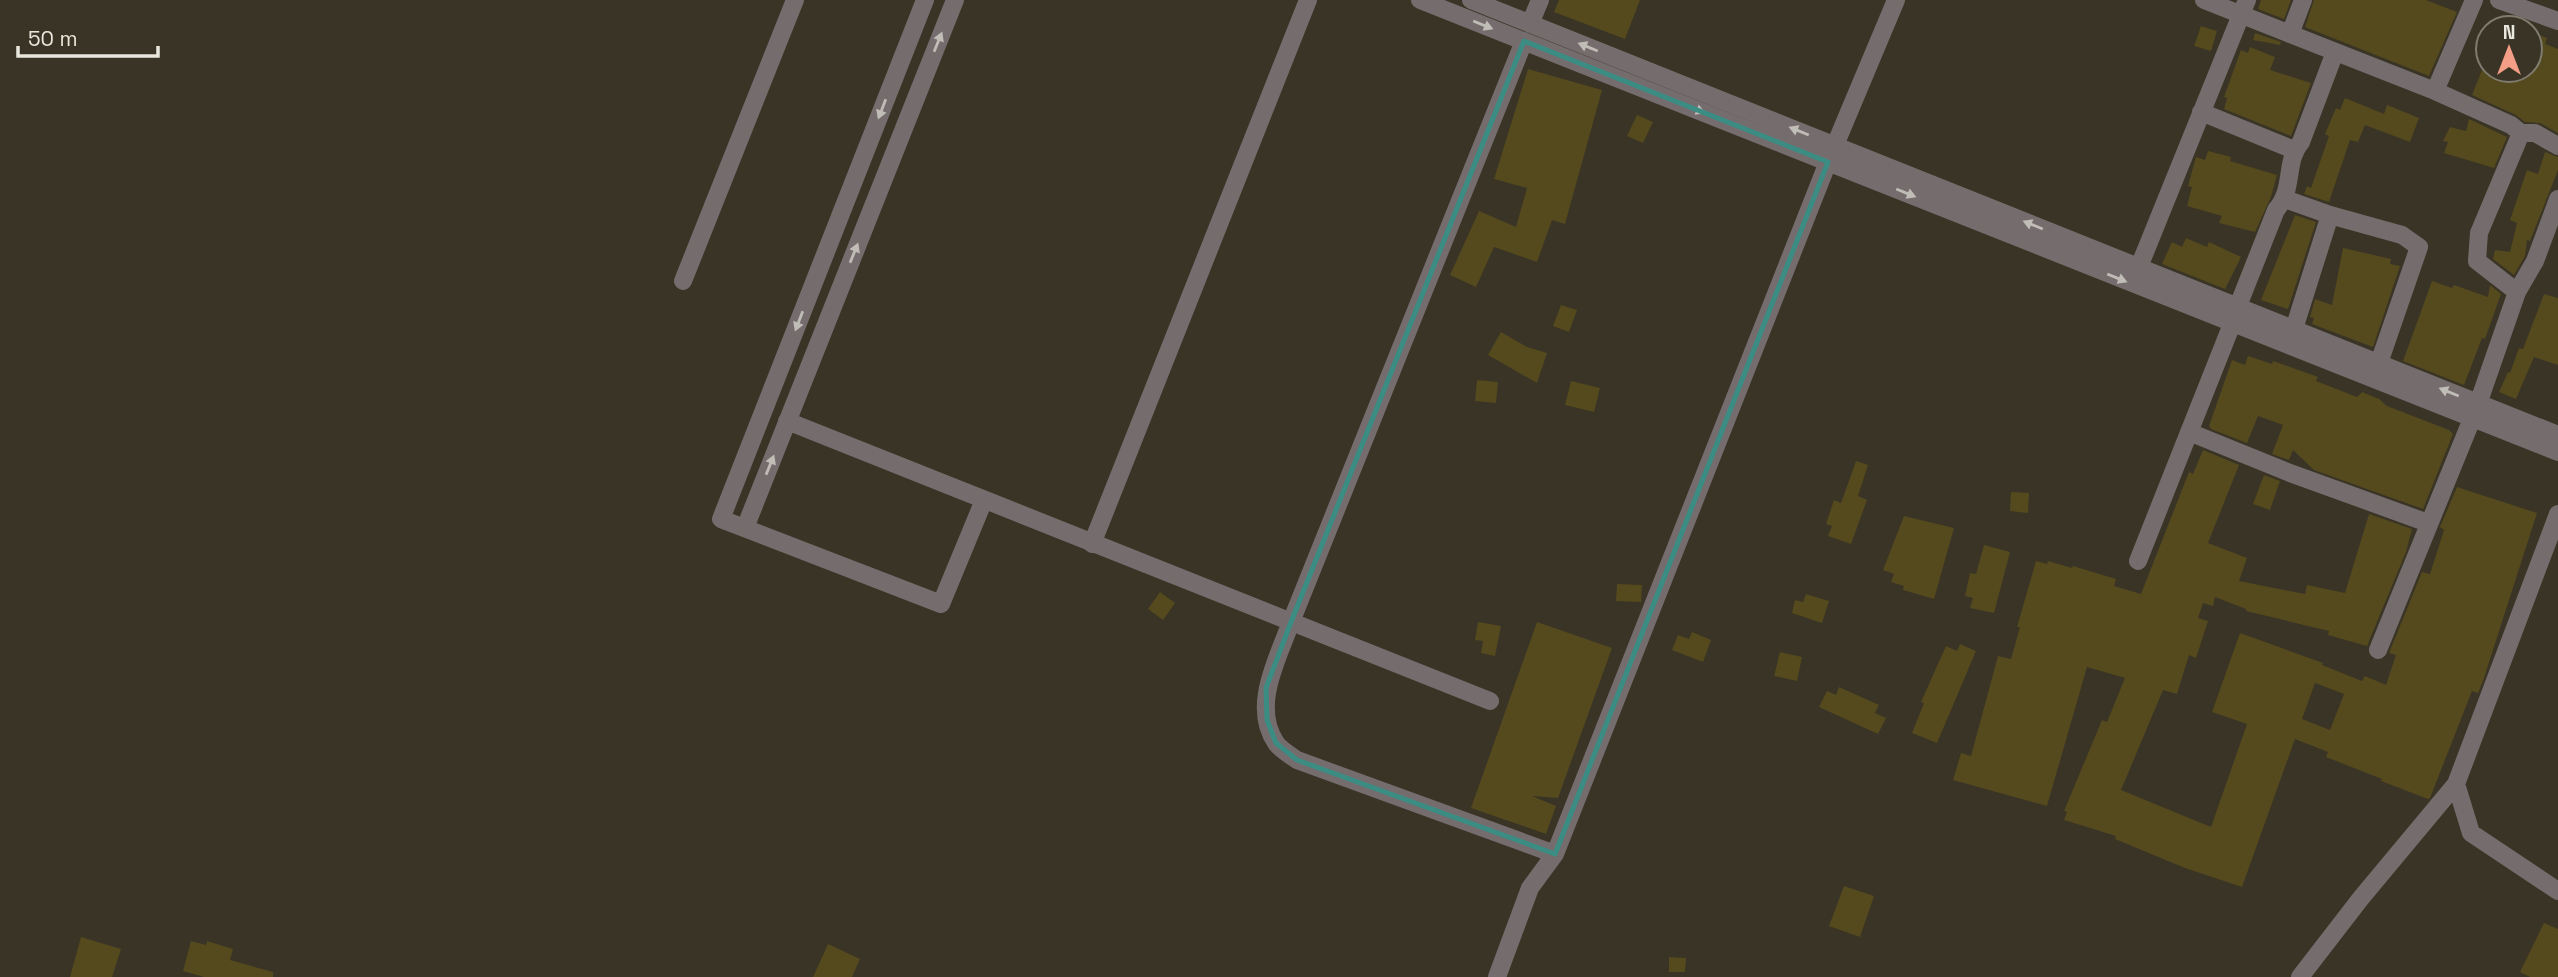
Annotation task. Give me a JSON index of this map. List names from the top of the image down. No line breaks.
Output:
{"scale_bar":"50 m","north":"top"}
